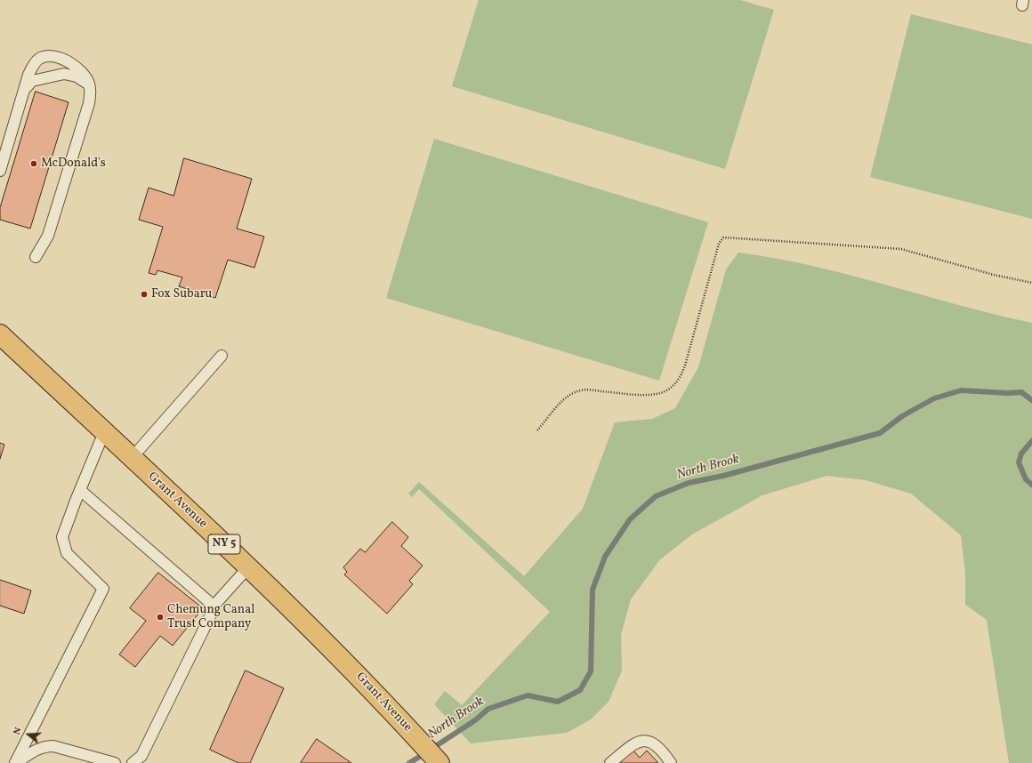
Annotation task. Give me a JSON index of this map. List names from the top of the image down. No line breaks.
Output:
{"streets":{"highway":["Grant Avenue","NY 5"]},"water":["North Brook"],"places":["McDonald's","Fox Subaru","Chemung Canal Trust Company"],"north":"left"}
